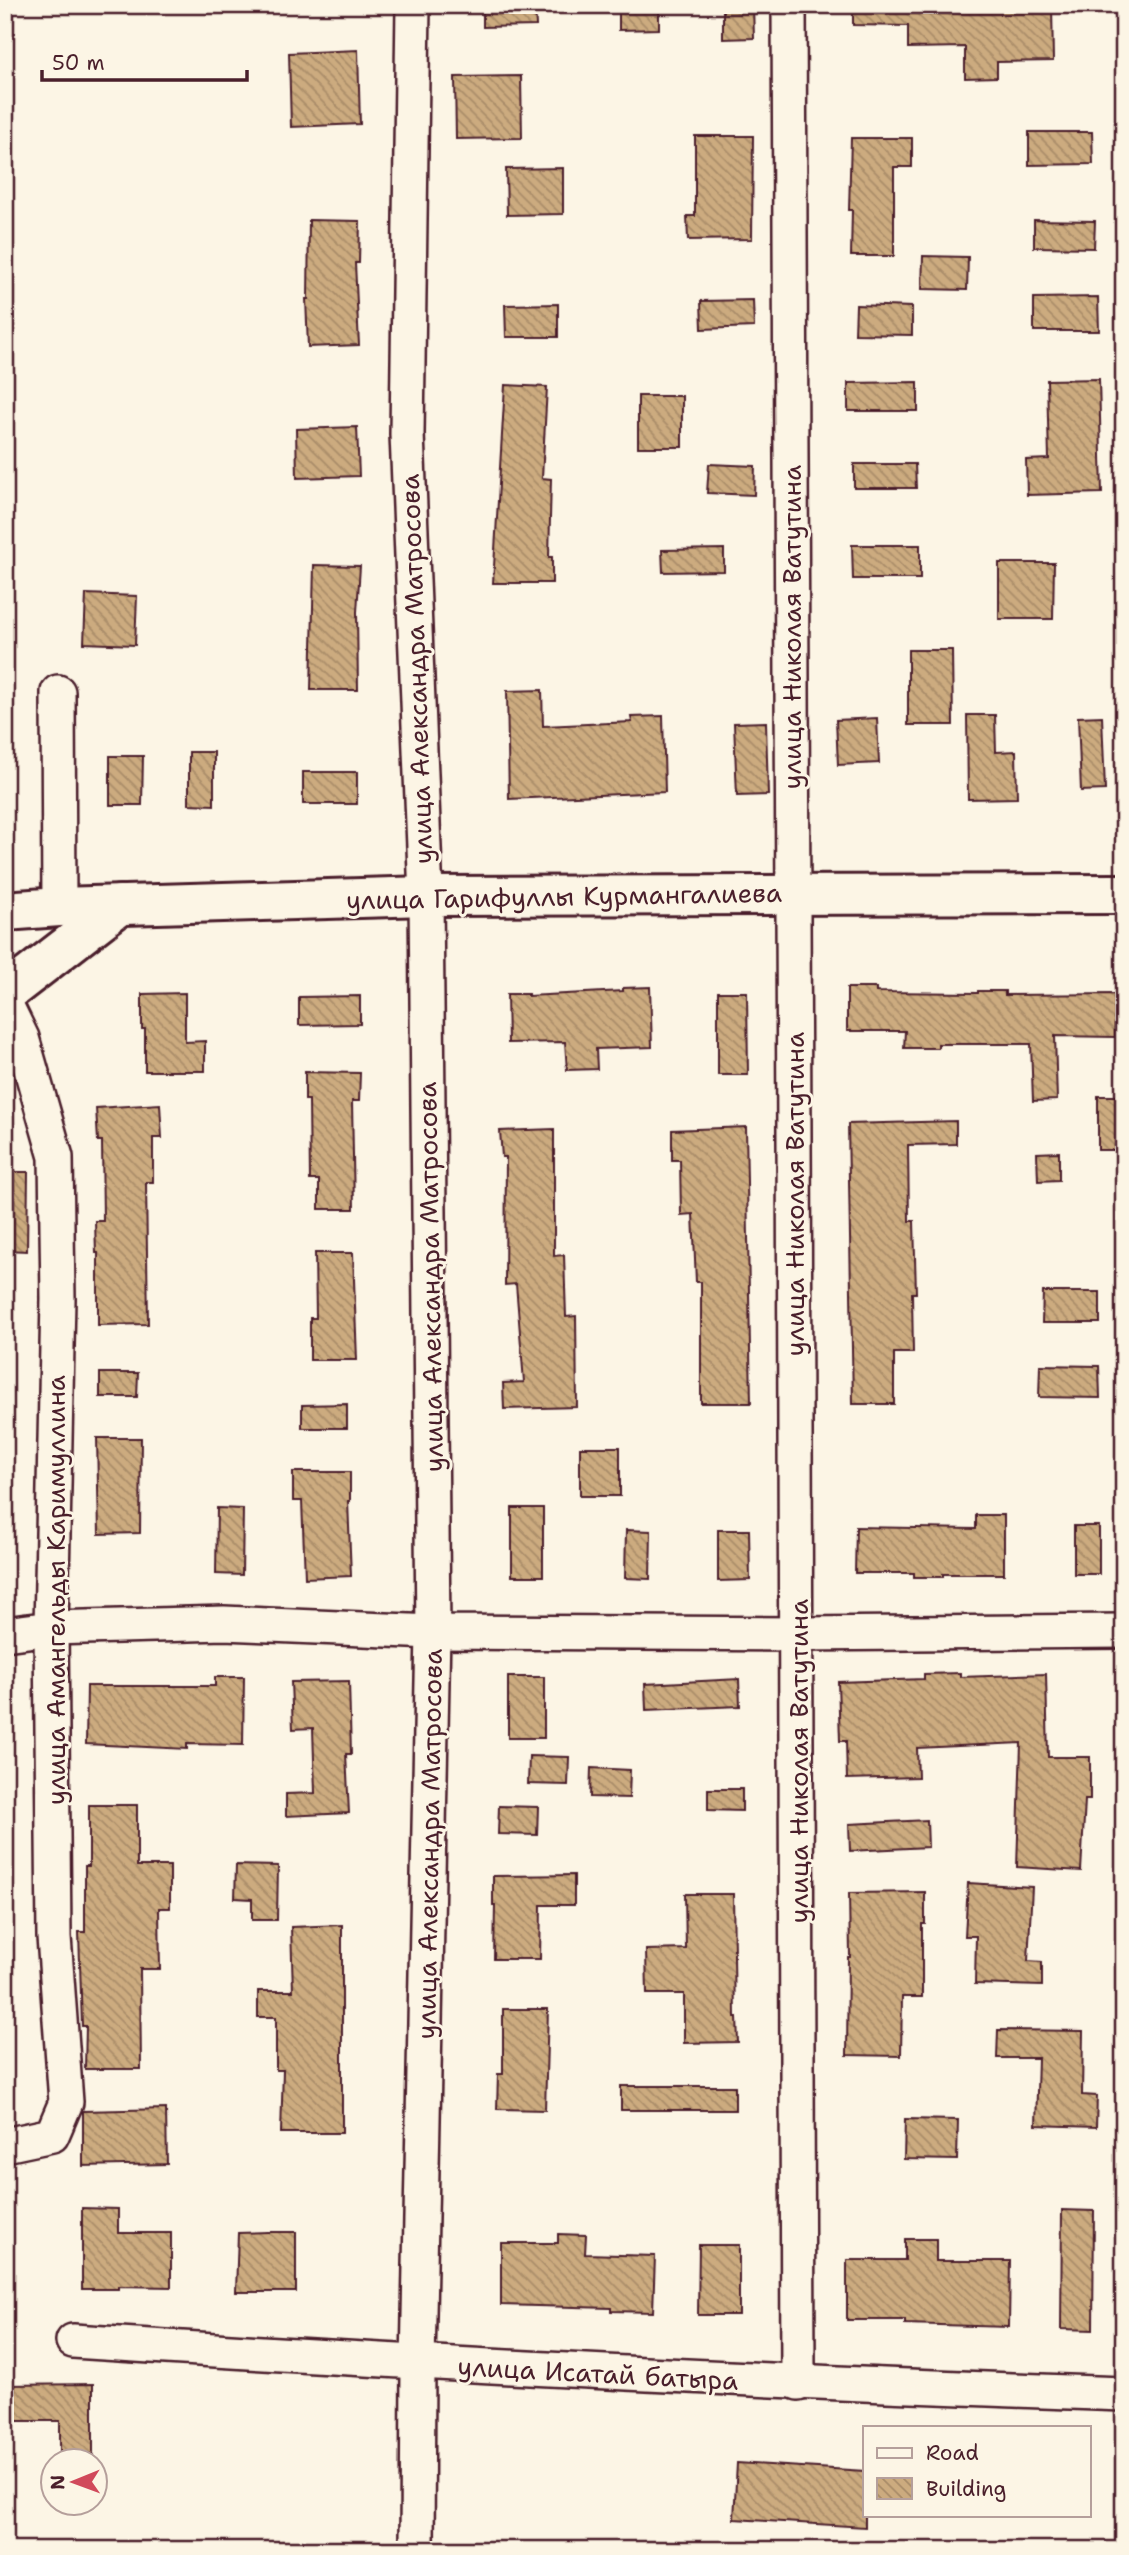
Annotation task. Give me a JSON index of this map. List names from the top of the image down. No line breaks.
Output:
{"streets":{"street":["улица Николая Ватутина","улица Александра Матросова","улица Гарифуллы Курмангалиева","улица Амангельды Каримуллина","улица Исатай батыра"]},"crossings":[["улица Николая Ватутина","улица Гарифуллы Курмангалиева"],["улица Николая Ватутина","улица Исатай батыра"],["улица Александра Матросова","улица Гарифуллы Курмангалиева"],["улица Александра Матросова","улица Исатай батыра"]],"legend":["Road","Building"],"scale_bar":"50 m","north":"left"}
